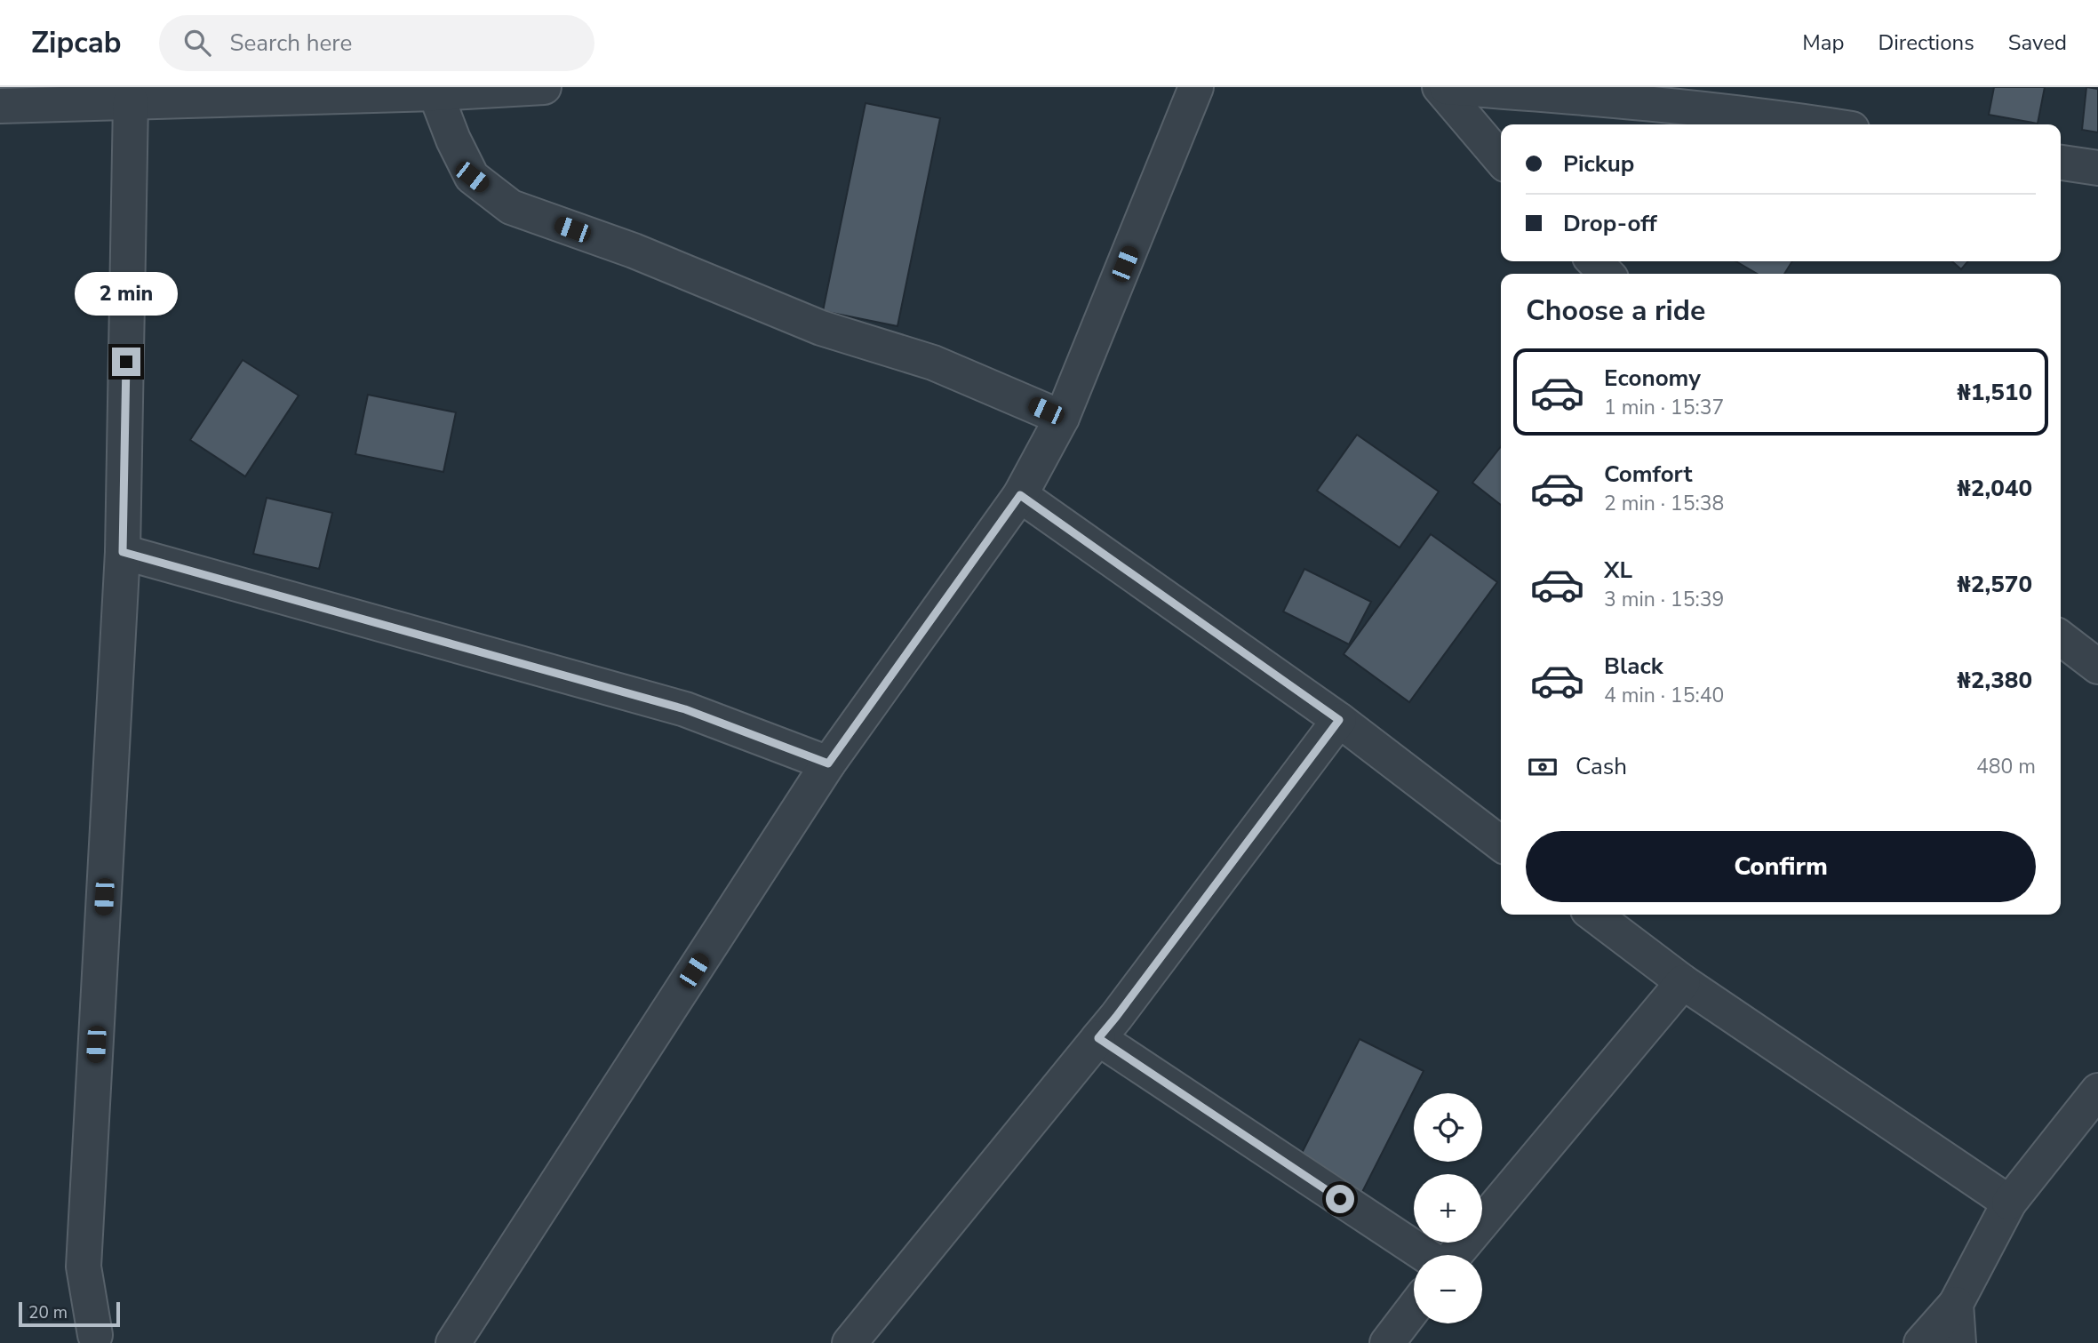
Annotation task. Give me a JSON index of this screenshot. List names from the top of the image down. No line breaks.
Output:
{"scale_bar":"20 m","page":{"header":"Zipcab","search":"Search here","nav":["Map","Directions","Saved"],"banner":["Pickup","Drop-off"],"bubble":"2 min","heading":"Choose a ride","list":[{"name":"Economy","note":"1 min · 15:37","value":"₦1,510"},{"name":"Comfort","note":"2 min · 15:38","value":"₦2,040"},{"name":"XL","note":"3 min · 15:39","value":"₦2,570"},{"name":"Black","note":"4 min · 15:40","value":"₦2,380"}],"pay":["Cash","480 m"],"buttons":"Confirm","map_buttons":["+","−"],"scale":"20 m"}}
